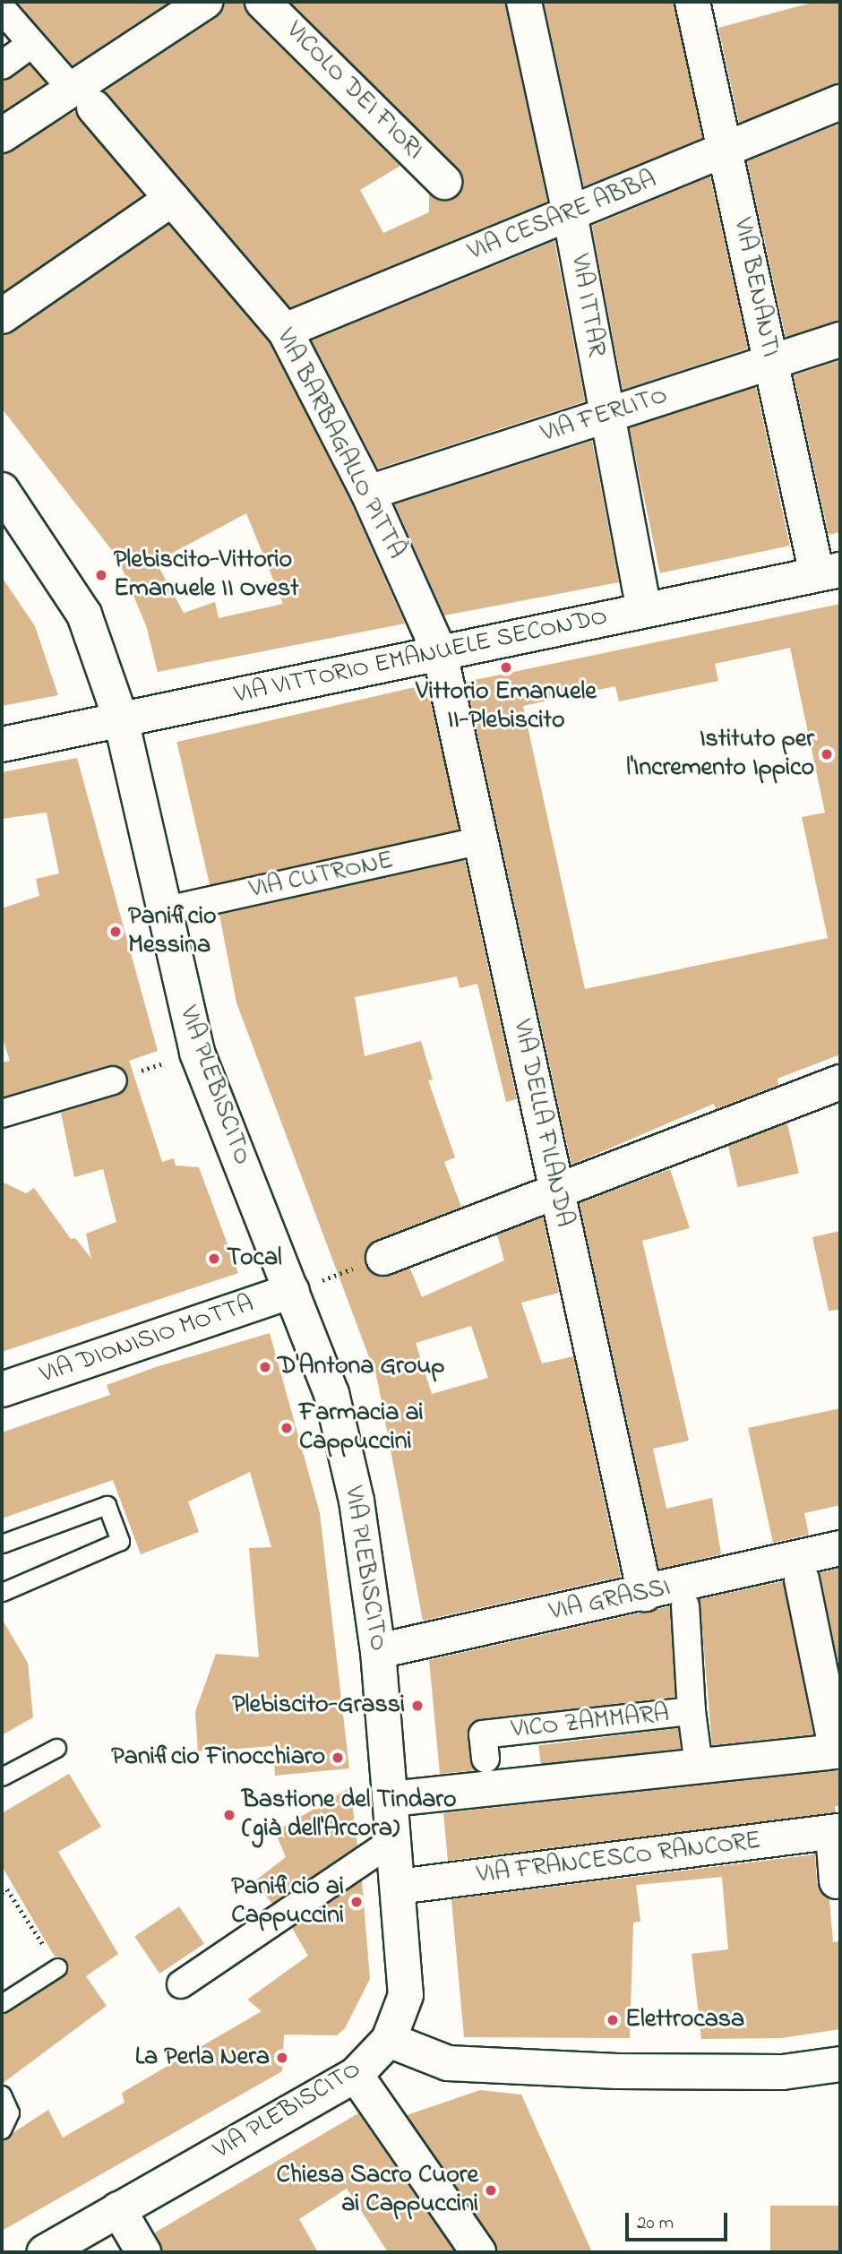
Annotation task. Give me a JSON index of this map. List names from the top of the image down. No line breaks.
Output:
{"streets":{"street":["VICOLO DEI FIORI","VIA CESARE ABBA","VIA BENANTI","VIA ITTAR","VIA FERLITO","VIA BARBAGALLO PITTÀ","VIA VITTORIO EMANUELE SECONDO","VIA CUTRONE","VIA PLEBISCITO","VIA DELLA FILANDA","VIA DIONISIO MOTTA","VIA GRASSI","VICO ZAMMARA","VIA FRANCESCO RANCORE"]},"crossings":[["VIA CESARE ABBA","VIA BENANTI"],["VIA CESARE ABBA","VIA ITTAR"],["VIA CESARE ABBA","VIA BARBAGALLO PITTÀ"],["VIA BENANTI","VIA FERLITO"],["VIA BENANTI","VIA VITTORIO EMANUELE SECONDO"],["VIA ITTAR","VIA FERLITO"],["VIA ITTAR","VIA VITTORIO EMANUELE SECONDO"],["VIA FERLITO","VIA BARBAGALLO PITTÀ"],["VIA BARBAGALLO PITTÀ","VIA VITTORIO EMANUELE SECONDO"],["VIA BARBAGALLO PITTÀ","VIA DELLA FILANDA"],["VIA VITTORIO EMANUELE SECONDO","VIA PLEBISCITO"],["VIA VITTORIO EMANUELE SECONDO","VIA DELLA FILANDA"],["VIA CUTRONE","VIA PLEBISCITO"],["VIA CUTRONE","VIA DELLA FILANDA"],["VIA PLEBISCITO","VIA DIONISIO MOTTA"],["VIA PLEBISCITO","VIA GRASSI"],["VIA PLEBISCITO","VIA FRANCESCO RANCORE"],["VIA DELLA FILANDA","VIA GRASSI"]],"places":["Plebiscito-Vittorio Emanuele II Ovest","Vittorio Emanuele II-Plebiscito","Istituto per l'Incremento Ippico","Panificio Messina","Tocal","D'Antona Group","Farmacia ai Cappuccini","Plebiscito-Grassi","Panificio Finocchiaro","Bastione del Tindaro (già dell'Arcora)","Panificio ai Cappuccini","Elettrocasa","La Perla Nera","Chiesa Sacro Cuore ai Cappuccini"],"scale_bar":"20 m"}
